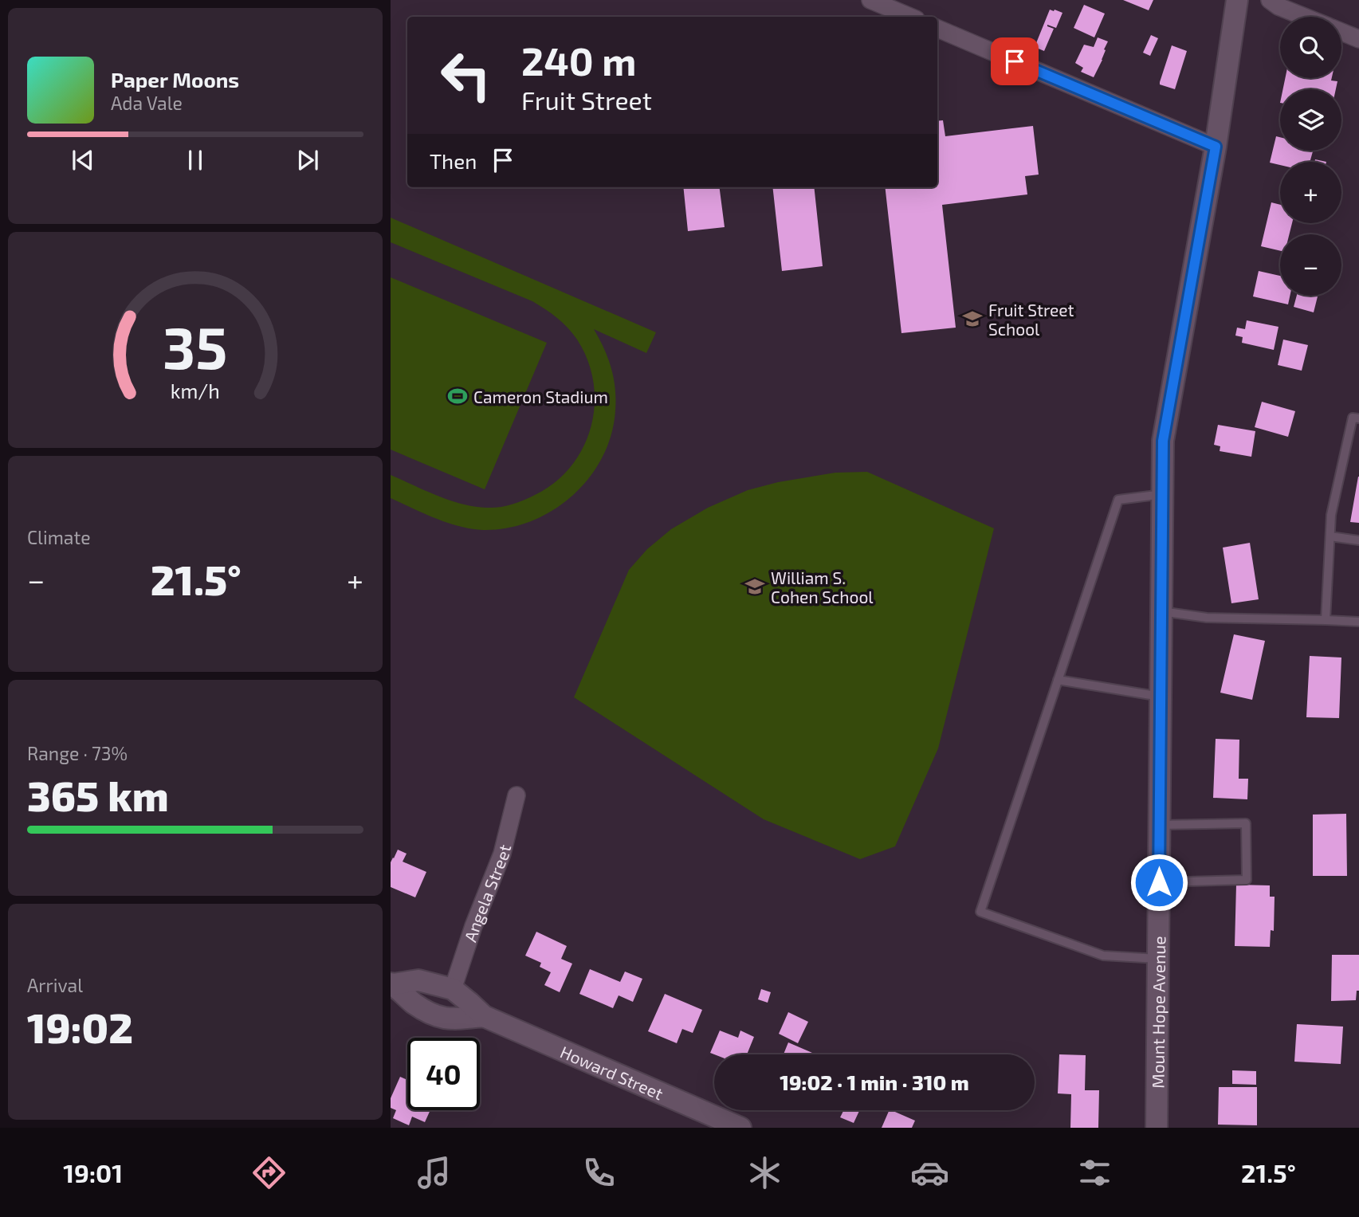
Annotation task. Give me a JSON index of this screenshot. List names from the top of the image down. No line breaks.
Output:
{"streets":{"street":["Angela Street","Mount Hope Avenue","Howard Street"]},"crossings":[["Angela Street","Howard Street"]],"places":{"school or university":["Fruit Street School","William S. Cohen School"],"sports":["Cameron Stadium"]},"page":{"map_buttons":["+","−"],"turn":["240 m","Fruit Street"],"song":["Paper Moons","Ada Vale"],"then":"Then","tile":["Climate",["Range · 73%","365 km"],["Arrival","19:02"]],"heat":["−","21.5°","+"],"limit":"40","trip":"19:02 · 1 min · 310 m","tabs":["19:01","21.5°"],"gauge":["35","km/h"]}}
